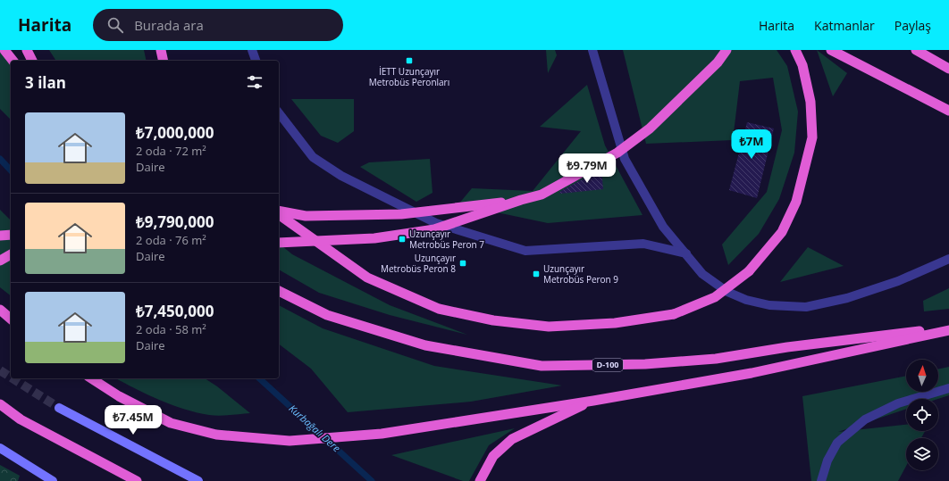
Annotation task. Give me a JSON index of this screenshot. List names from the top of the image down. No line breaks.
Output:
{"streets":{"highway":["D-100"]},"water":["Kurbağalı Dere"],"places":{"transit":["İETT Uzunçayır Metrobüs Peronları","Uzunçayır Metrobüs Peron 7","Uzunçayır Metrobüs Peron 8","Uzunçayır Metrobüs Peron 9"]},"north":"top","page":{"header":"Harita","search":"Burada ara","nav":["Harita","Katmanlar","Paylaş"],"heading":"3 ilan","list":[{"name":"₺7,000,000","note":"2 oda · 72 m² · Daire"},{"name":"₺9,790,000","note":"2 oda · 76 m² · Daire"},{"name":"₺7,450,000","note":"2 oda · 58 m² · Daire"}],"price":["₺7M","₺9.79M","₺7.45M"]}}
